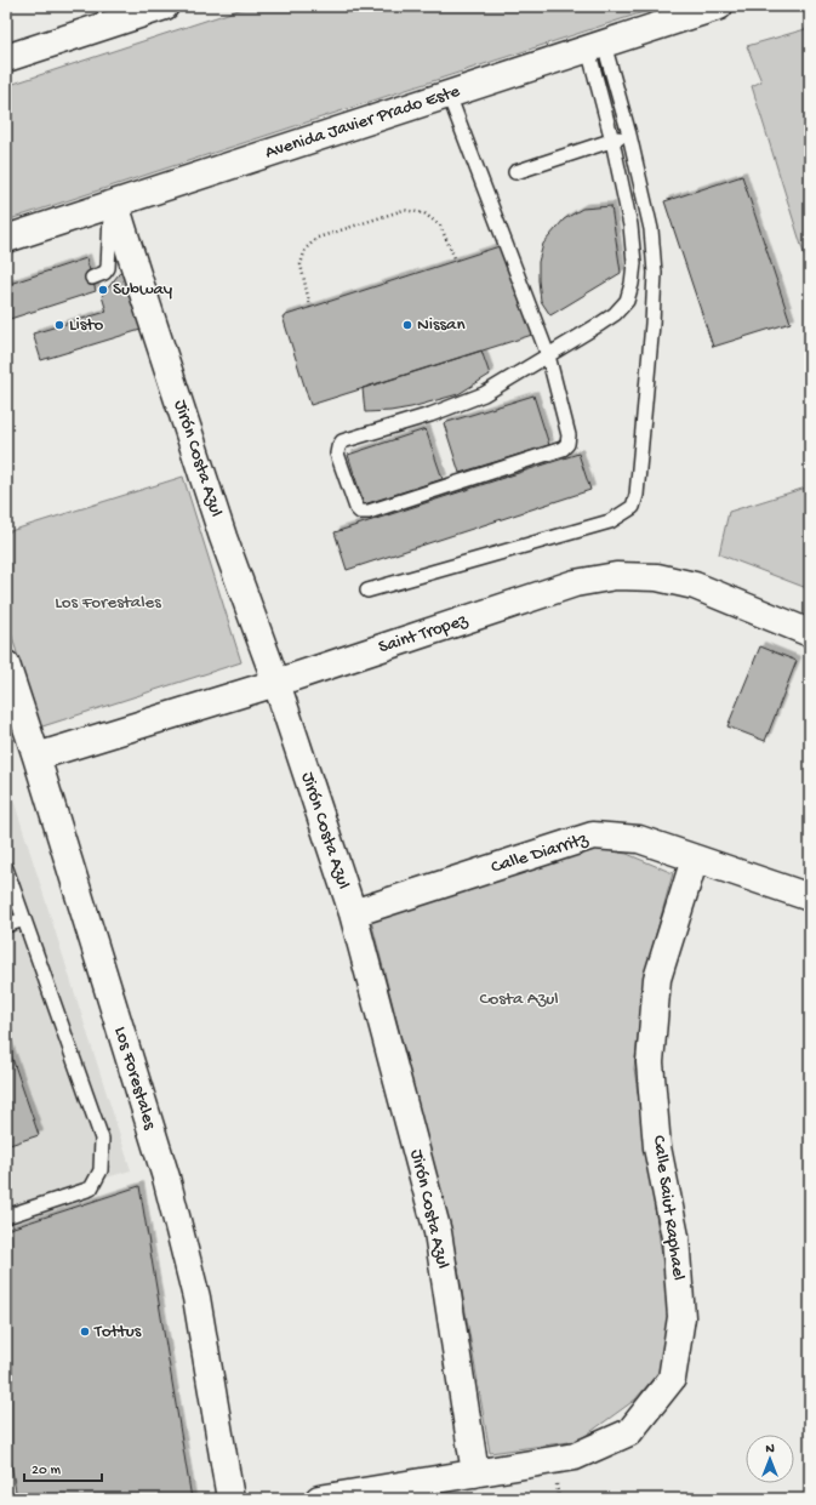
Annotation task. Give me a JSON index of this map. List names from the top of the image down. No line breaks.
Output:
{"streets":{"street":["Avenida Javier Prado Este","Jirón Costa Azul","Saint Tropez","Calle Diarritz","Los Forestales","Calle Saiut Raphael"]},"crossings":[["Avenida Javier Prado Este","Jirón Costa Azul"],["Jirón Costa Azul","Saint Tropez"],["Jirón Costa Azul","Calle Diarritz"],["Jirón Costa Azul","Calle Saiut Raphael"],["Saint Tropez","Los Forestales"],["Calle Diarritz","Calle Saiut Raphael"]],"parks":["Los Forestales","Costa Azul"],"places":["Subway","Listo","Nissan","Tottus"],"scale_bar":"20 m","north":"top"}
